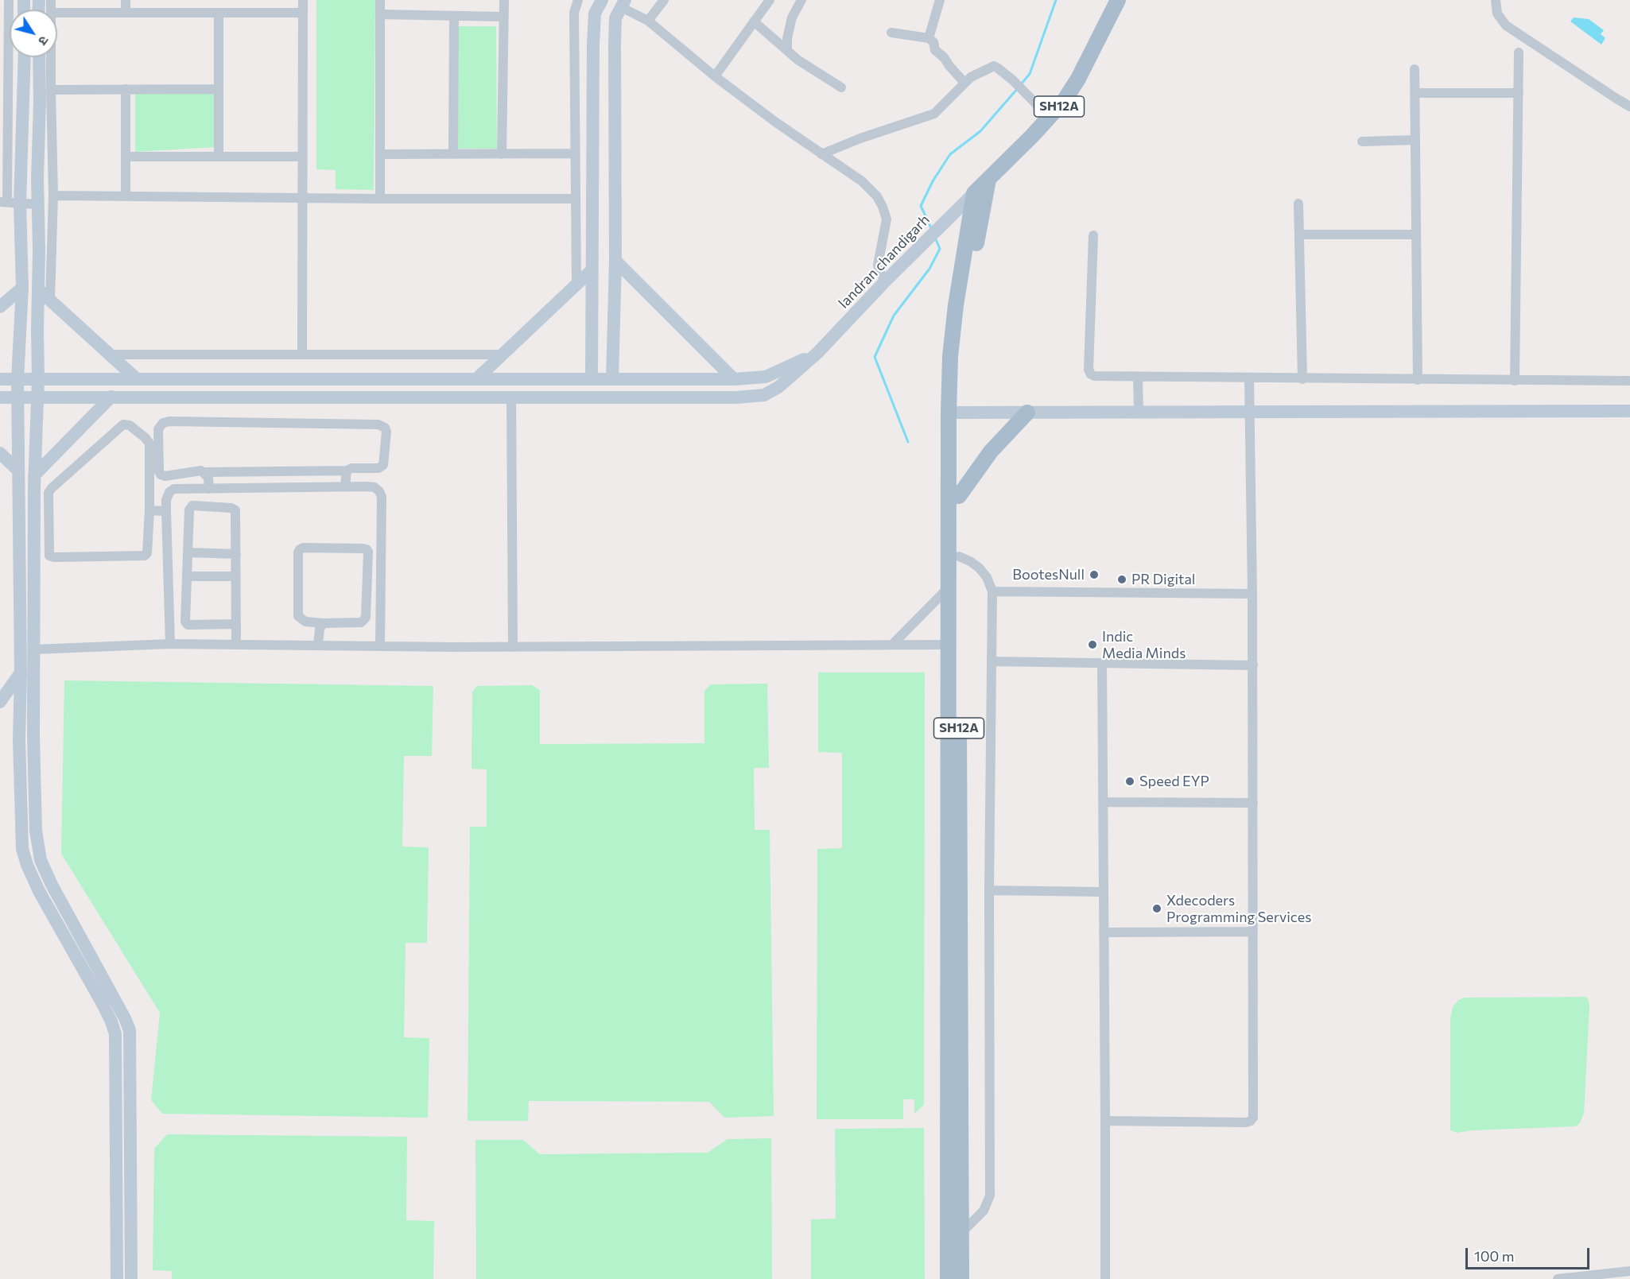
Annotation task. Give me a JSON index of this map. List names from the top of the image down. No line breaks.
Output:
{"streets":{"main road":["SH12A","landran chandigarh"]},"crossings":[["SH12A","landran chandigarh"]],"places":["BootesNull","PR Digital","Indic Media Minds","Speed EYP","Xdecoders Programming Services"],"scale_bar":"100 m","north":"bottom right"}
